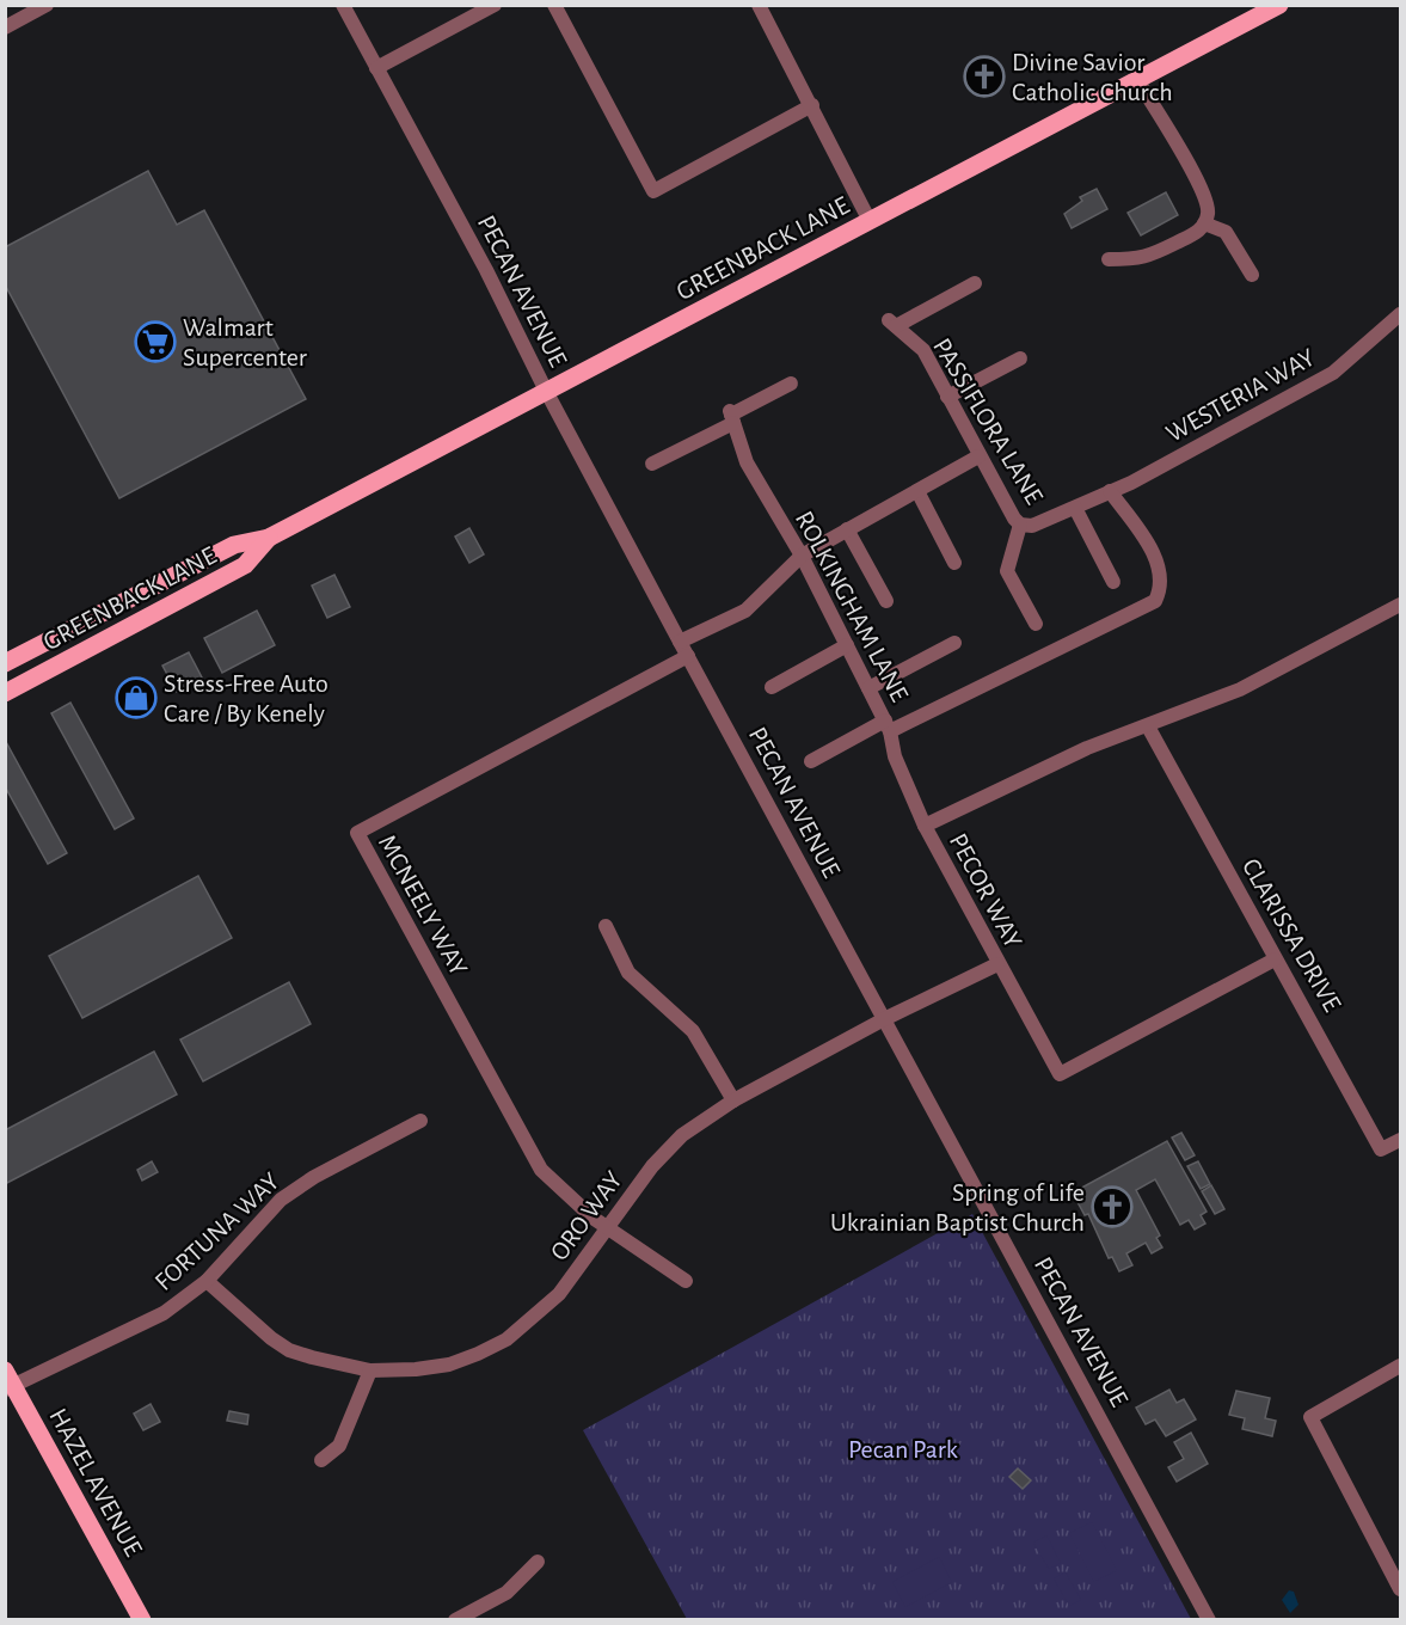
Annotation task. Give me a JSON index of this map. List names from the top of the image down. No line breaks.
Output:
{"streets":{"main road":["GREENBACK LANE","HAZEL AVENUE"],"street":["PECAN AVENUE","WESTERIA WAY","PASSIFLORA LANE","ROLKINGHAM LANE","PECOR WAY","MCNEELY WAY","CLARISSA DRIVE","ORO WAY","FORTUNA WAY"]},"crossings":[["GREENBACK LANE","PECAN AVENUE"],["PECAN AVENUE","MCNEELY WAY"],["PECAN AVENUE","ORO WAY"],["WESTERIA WAY","PASSIFLORA LANE"],["ROLKINGHAM LANE","PECOR WAY"],["PECOR WAY","CLARISSA DRIVE"],["PECOR WAY","ORO WAY"],["MCNEELY WAY","ORO WAY"],["ORO WAY","FORTUNA WAY"],["FORTUNA WAY","HAZEL AVENUE"]],"parks":["Pecan Park"],"places":{"church":["Divine Savior Catholic Church","Spring of Life Ukrainian Baptist Church"],"supermarket":["Walmart Supercenter"],"shop":["Stress-Free Auto Care / By Kenely"]}}
